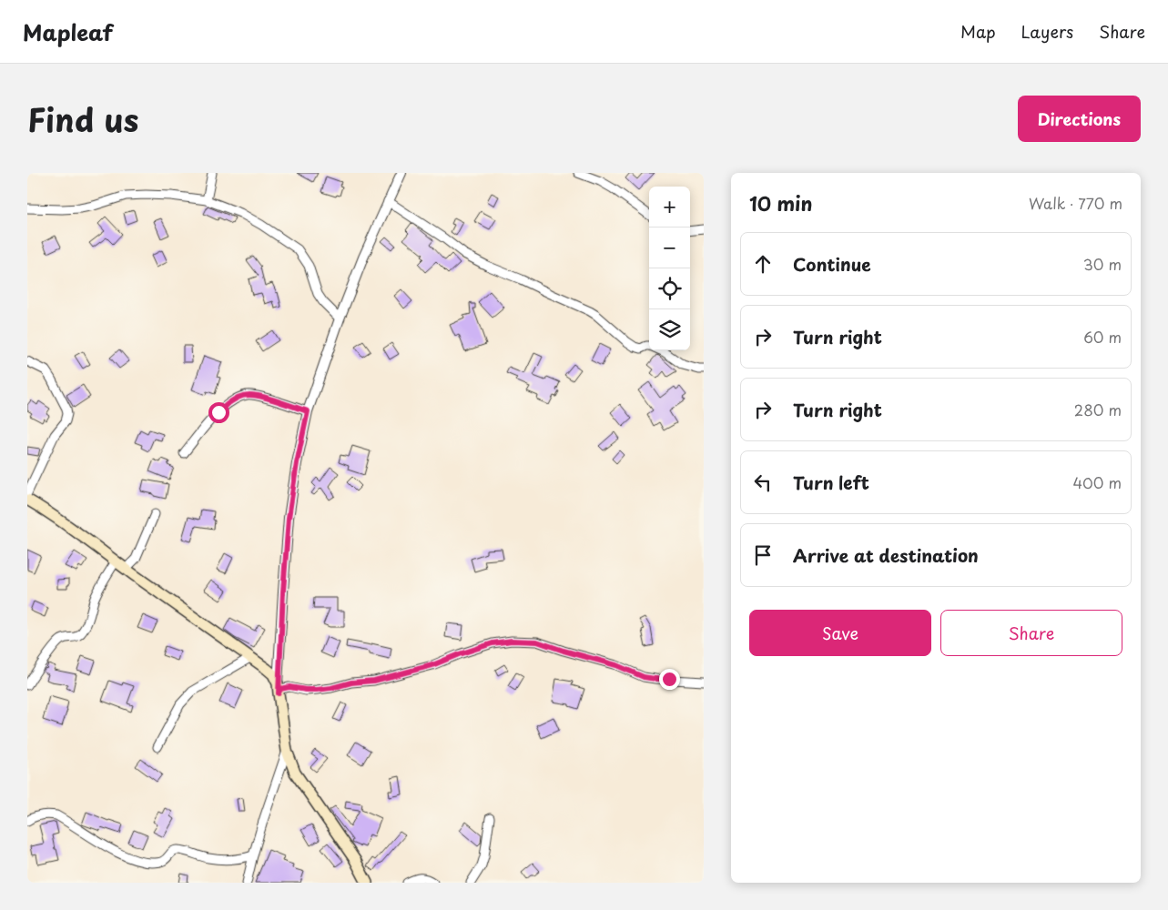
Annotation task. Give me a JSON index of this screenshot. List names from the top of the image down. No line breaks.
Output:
{"page":{"header":"Mapleaf","nav":["Map","Layers","Share"],"title":"Find us","buttons":["Directions",["Save","Share"]],"heading":["10 min","Walk · 770 m"],"map_buttons":["+","−"],"list":[["Continue","30 m"],["Turn right","60 m"],["Turn right","280 m"],["Turn left","400 m"],"Arrive at destination"]}}
